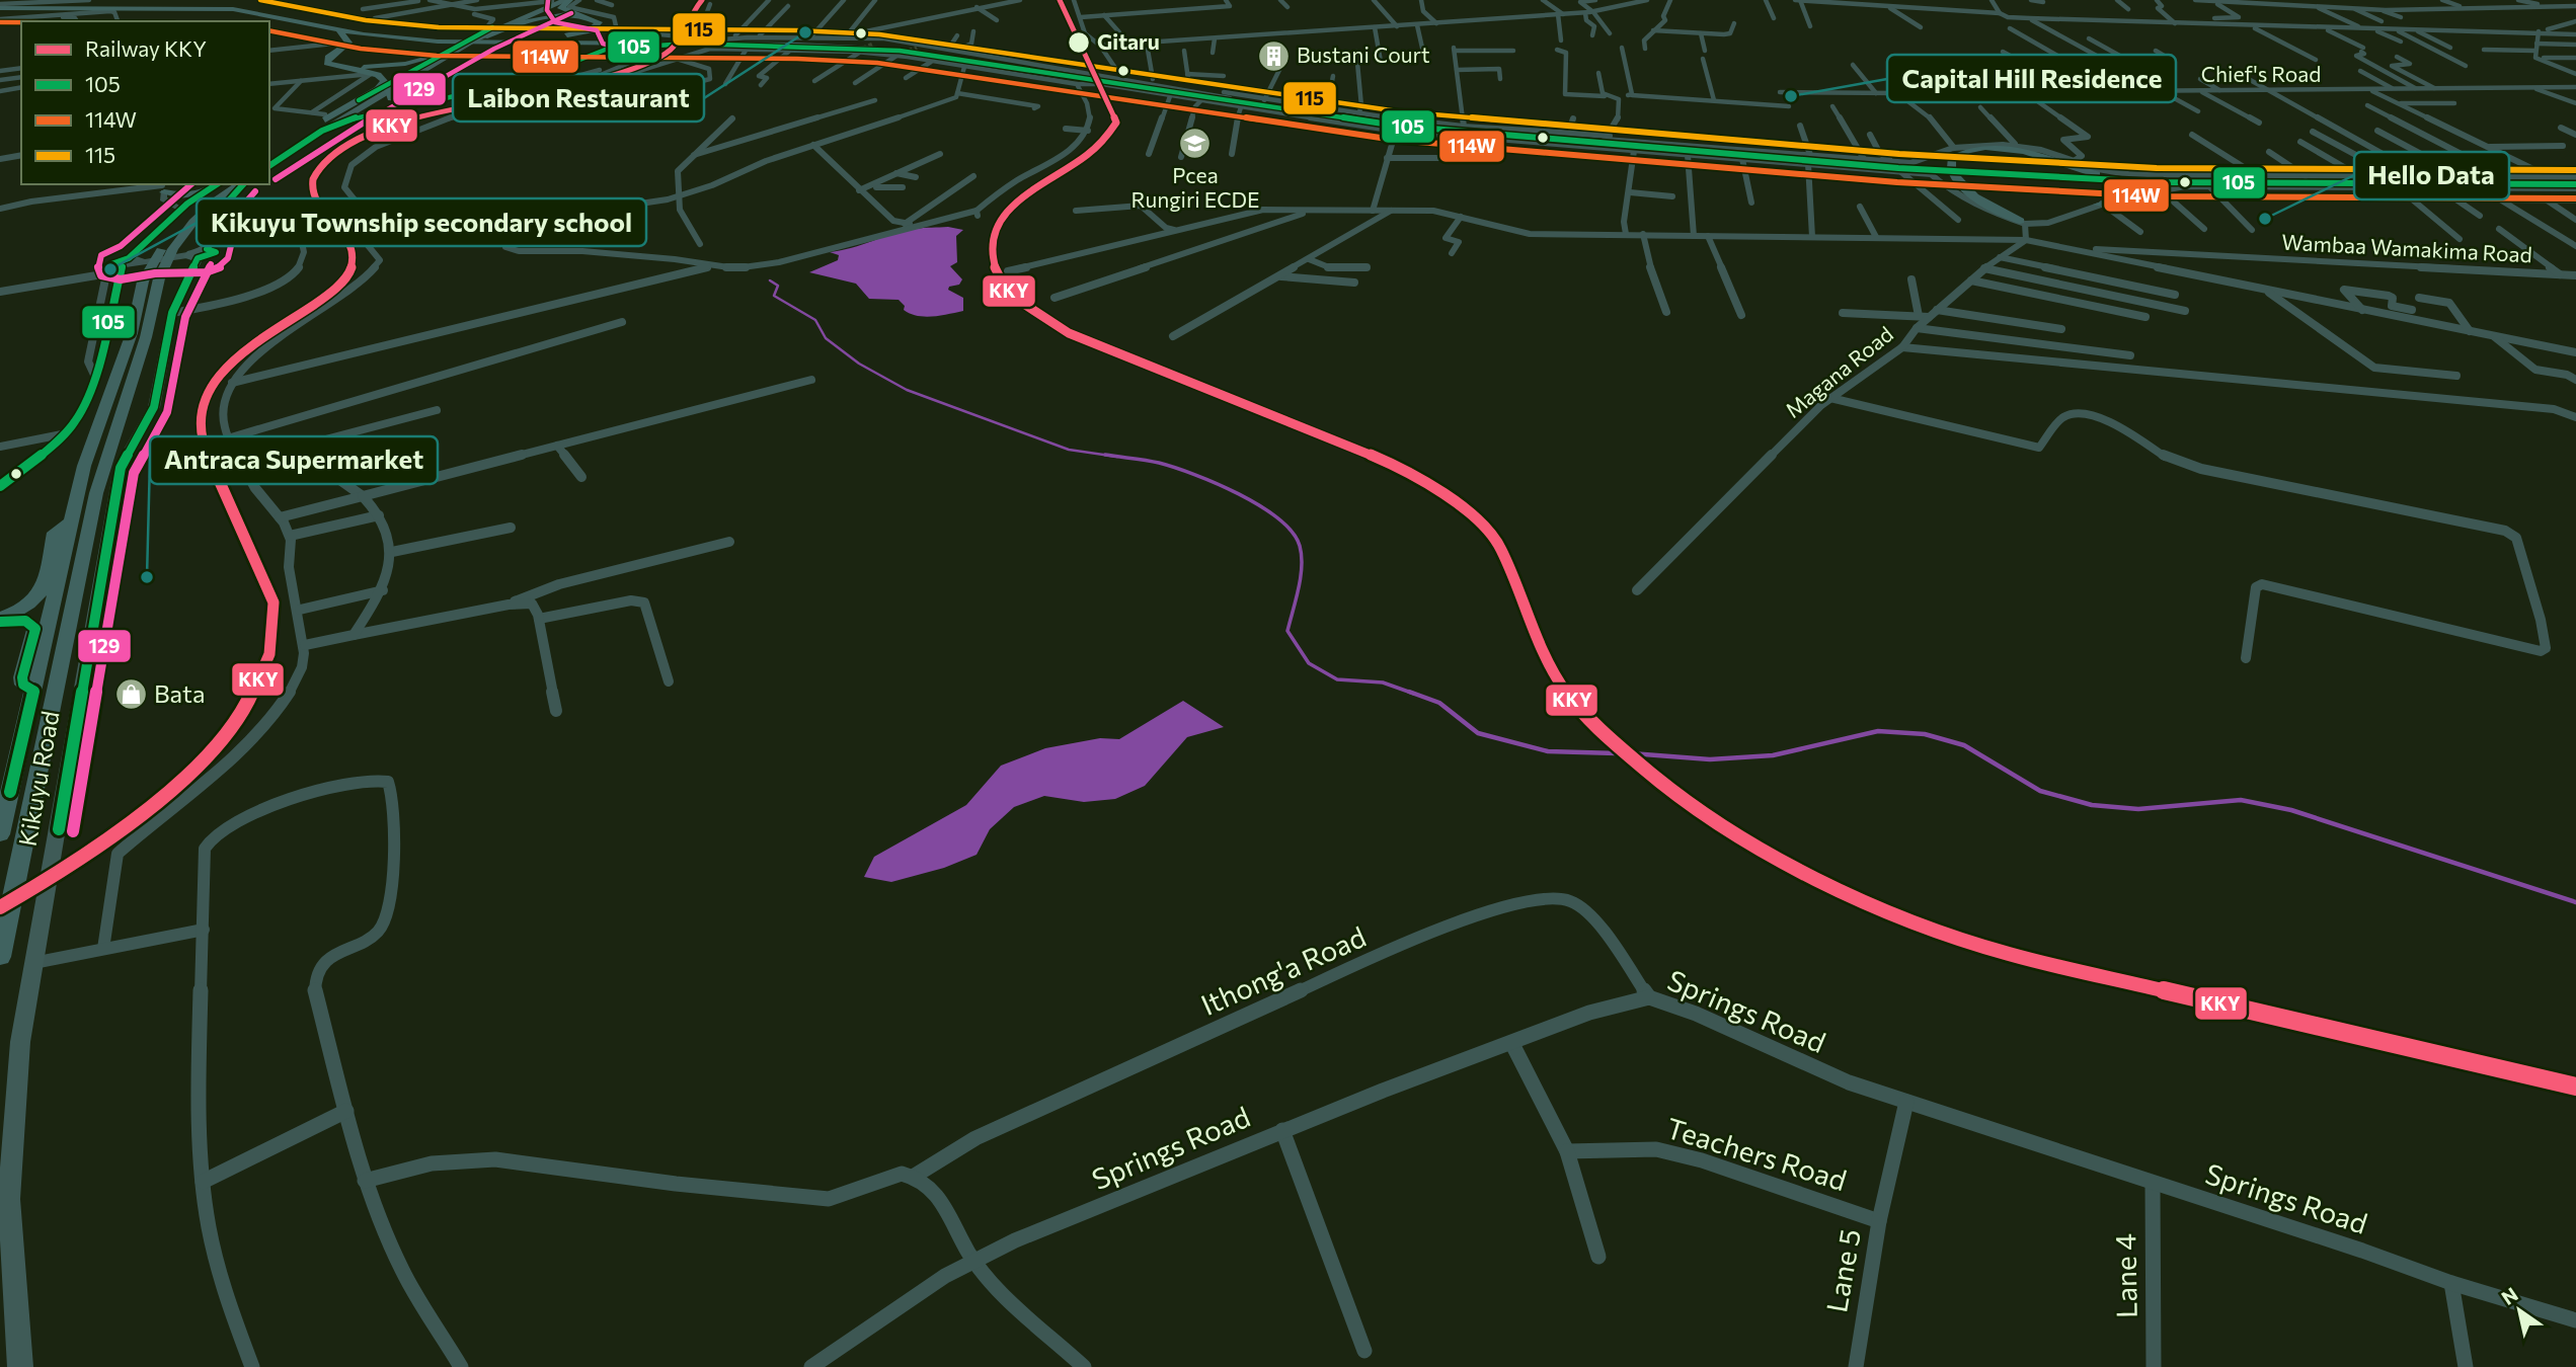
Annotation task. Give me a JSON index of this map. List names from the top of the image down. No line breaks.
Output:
{"streets":{"main road":["Kikuyu Road"],"street":["Chief's Road","Wambaa Wamakima Road","Magana Road","Ithong'a Road","Springs Road","Teachers Road","Lane 5","Lane 4"]},"crossings":[["Ithong'a Road","Springs Road"],["Springs Road","Lane 5"],["Springs Road","Lane 4"],["Teachers Road","Lane 5"]],"places":{"other":["Laibon Restaurant","Gitaru","Capital Hill Residence","Hello Data","Kikuyu Township secondary school","Antraca Supermarket"],"building":["Bustani Court"],"school or university":["Pcea Rungiri ECDE"],"shop":["Bata"]},"lines":["rail line KKY","transit line 115","transit line 129","transit line 114W","transit line 105"],"legend":["Railway KKY","105","114W","115"],"north":"top left"}
